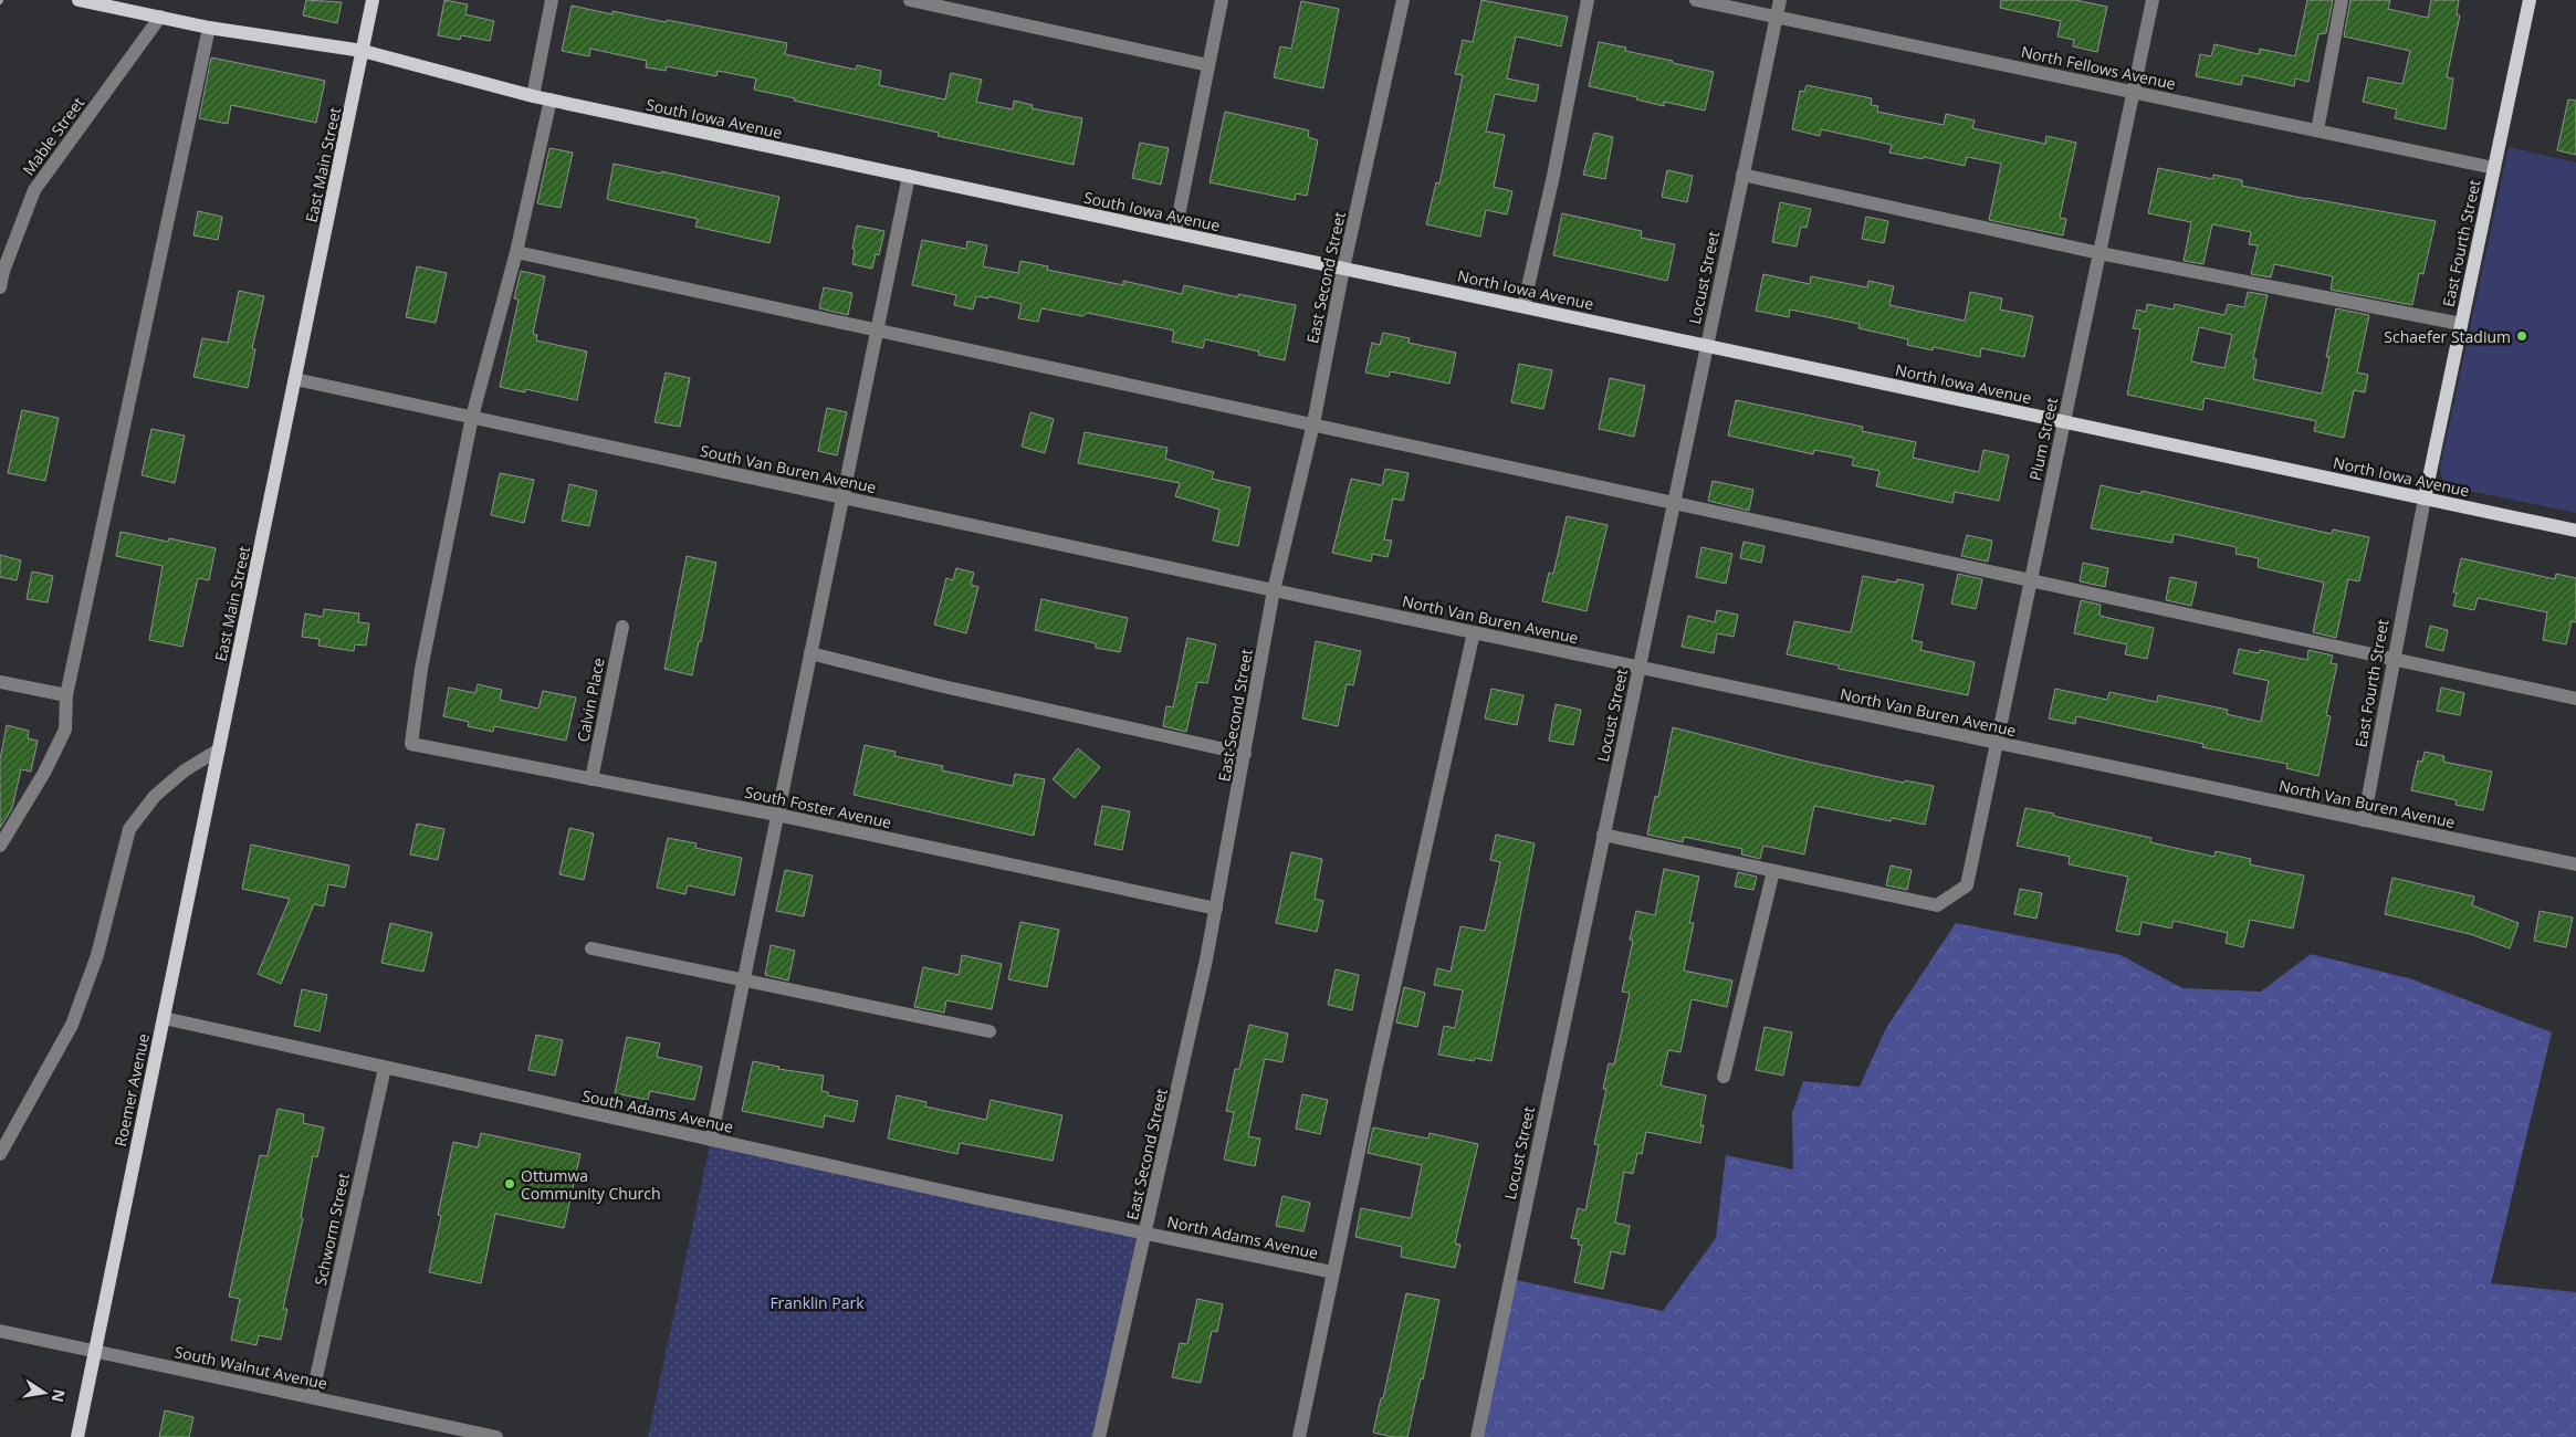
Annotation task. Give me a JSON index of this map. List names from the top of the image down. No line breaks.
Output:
{"streets":{"main road":["South Iowa Avenue","East Main Street","East Fourth Street","North Iowa Avenue","Roemer Avenue"],"street":["North Fellows Avenue","Mable Street","East Second Street","Locust Street","Plum Street","South Van Buren Avenue","North Van Buren Avenue","Calvin Place","South Foster Avenue","South Adams Avenue","Schworm Street","North Adams Avenue","South Walnut Avenue"]},"crossings":[["North Fellows Avenue","East Fourth Street"],["North Fellows Avenue","Locust Street"],["North Fellows Avenue","Plum Street"],["South Iowa Avenue","Mable Street"],["South Iowa Avenue","East Main Street"],["South Iowa Avenue","East Second Street"],["South Iowa Avenue","North Iowa Avenue"],["East Main Street","South Van Buren Avenue"],["East Main Street","Roemer Avenue"],["East Fourth Street","North Iowa Avenue"],["East Fourth Street","North Van Buren Avenue"],["East Second Street","North Iowa Avenue"],["East Second Street","South Van Buren Avenue"],["East Second Street","North Van Buren Avenue"],["East Second Street","South Foster Avenue"],["East Second Street","South Adams Avenue"],["East Second Street","North Adams Avenue"],["Locust Street","North Iowa Avenue"],["Locust Street","North Van Buren Avenue"],["North Iowa Avenue","Plum Street"],["Plum Street","North Van Buren Avenue"],["South Van Buren Avenue","North Van Buren Avenue"],["South Van Buren Avenue","South Foster Avenue"],["Calvin Place","South Foster Avenue"],["Roemer Avenue","South Adams Avenue"],["Roemer Avenue","South Walnut Avenue"],["South Adams Avenue","Schworm Street"],["South Adams Avenue","North Adams Avenue"],["Schworm Street","South Walnut Avenue"]],"parks":["Franklin Park"],"places":["Schaefer Stadium","Ottumwa Community Church"],"north":"right"}
